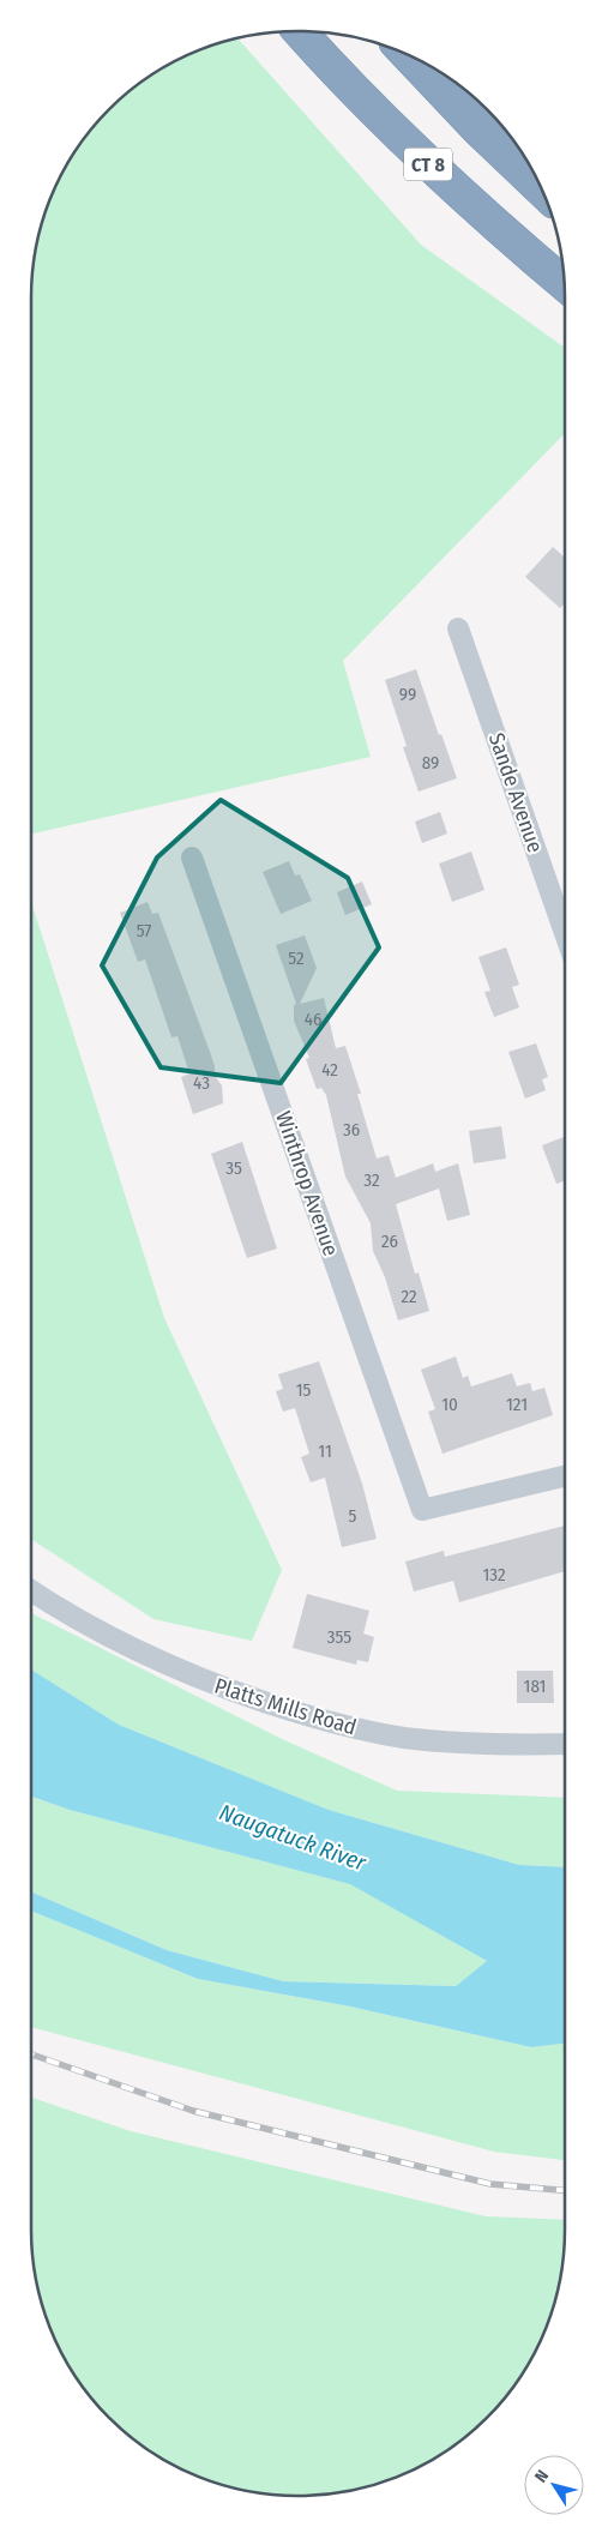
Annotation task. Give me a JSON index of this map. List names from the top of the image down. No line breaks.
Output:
{"streets":{"highway":["CT 8"],"street":["Sande Avenue","Winthrop Avenue","Platts Mills Road"]},"water":["Naugatuck River"],"house_numbers":["99","89","57","52","46","42","43","36","35","32","26","22","15","10","121","11","5","132","355","181"],"north":"top left"}
